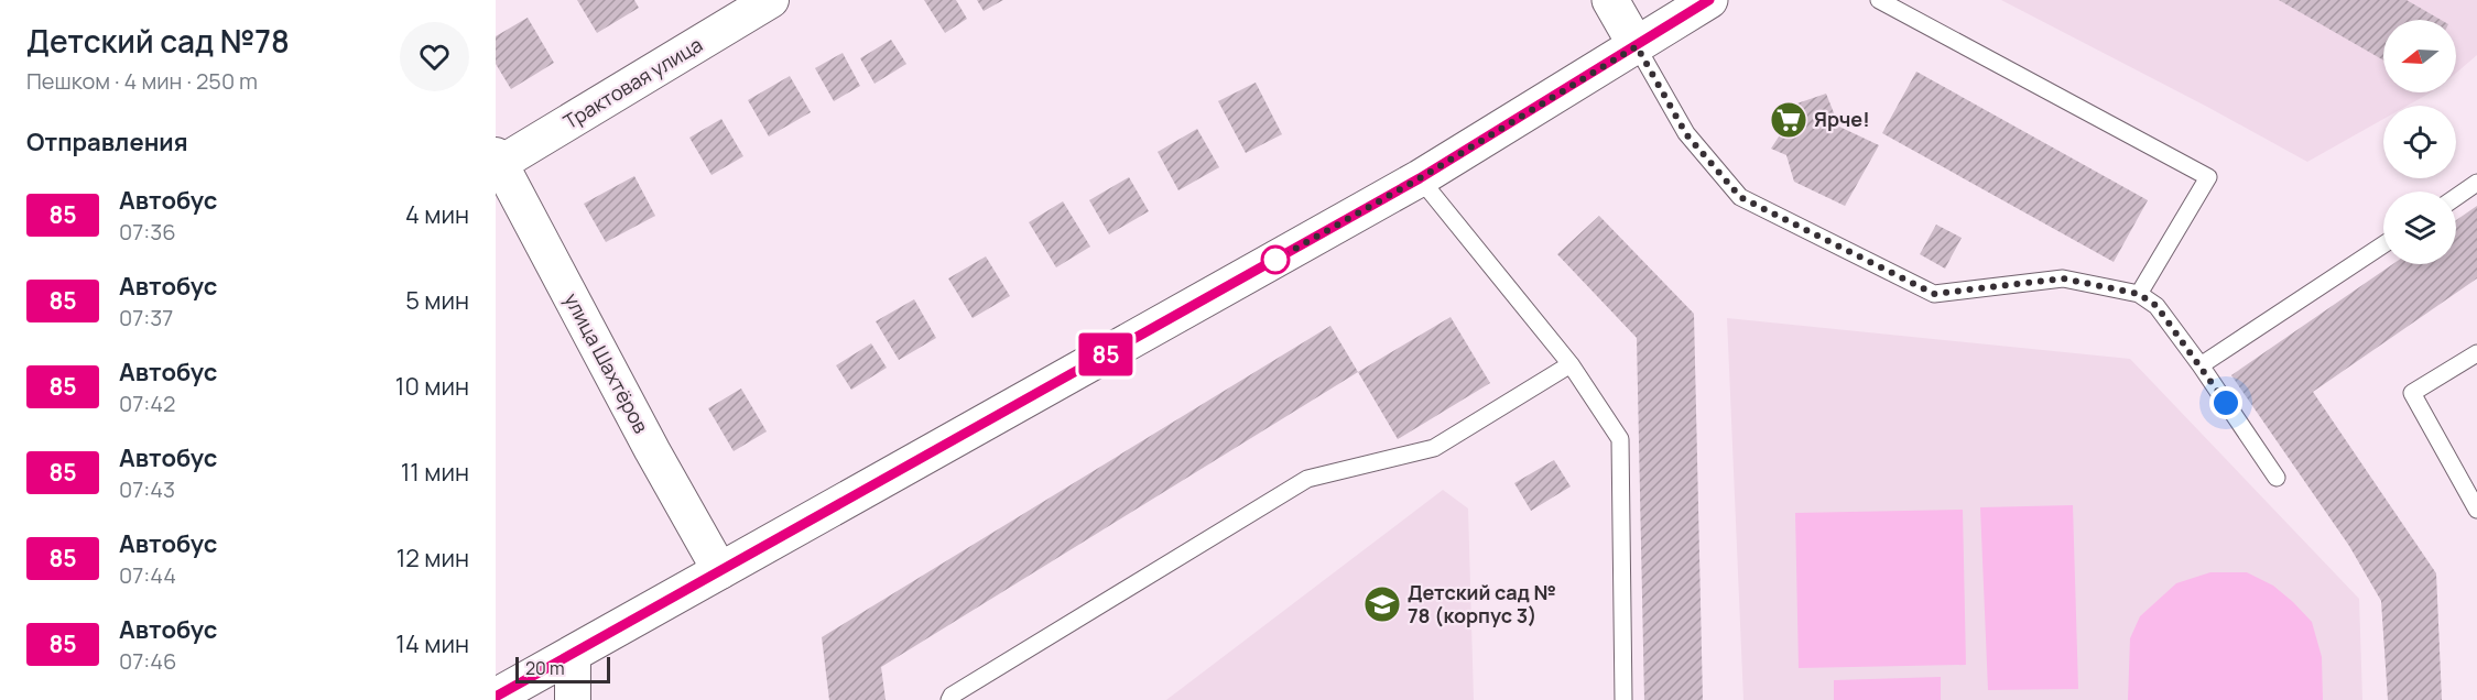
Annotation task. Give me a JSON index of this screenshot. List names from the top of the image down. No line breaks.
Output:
{"streets":{"street":["Трактовая улица","улица Шахтёров"]},"crossings":[["Трактовая улица","улица Шахтёров"]],"places":{"supermarket":["Ярче!"],"school or university":["Детский сад № 78 (корпус 3)"]},"lines":["bus line 85"],"scale_bar":"20 m","north":"left","page":{"heading":[["Детский сад №78","Пешком · 4 мин · 250 m"],"Отправления"],"on_map":"85","list":[{"mark":"85","name":"Автобус","note":"07:36","value":"4 мин"},{"mark":"85","name":"Автобус","note":"07:37","value":"5 мин"},{"mark":"85","name":"Автобус","note":"07:42","value":"10 мин"},{"mark":"85","name":"Автобус","note":"07:43","value":"11 мин"},{"mark":"85","name":"Автобус","note":"07:44","value":"12 мин"},{"mark":"85","name":"Автобус","note":"07:46","value":"14 мин"}],"scale":"20 m"}}
